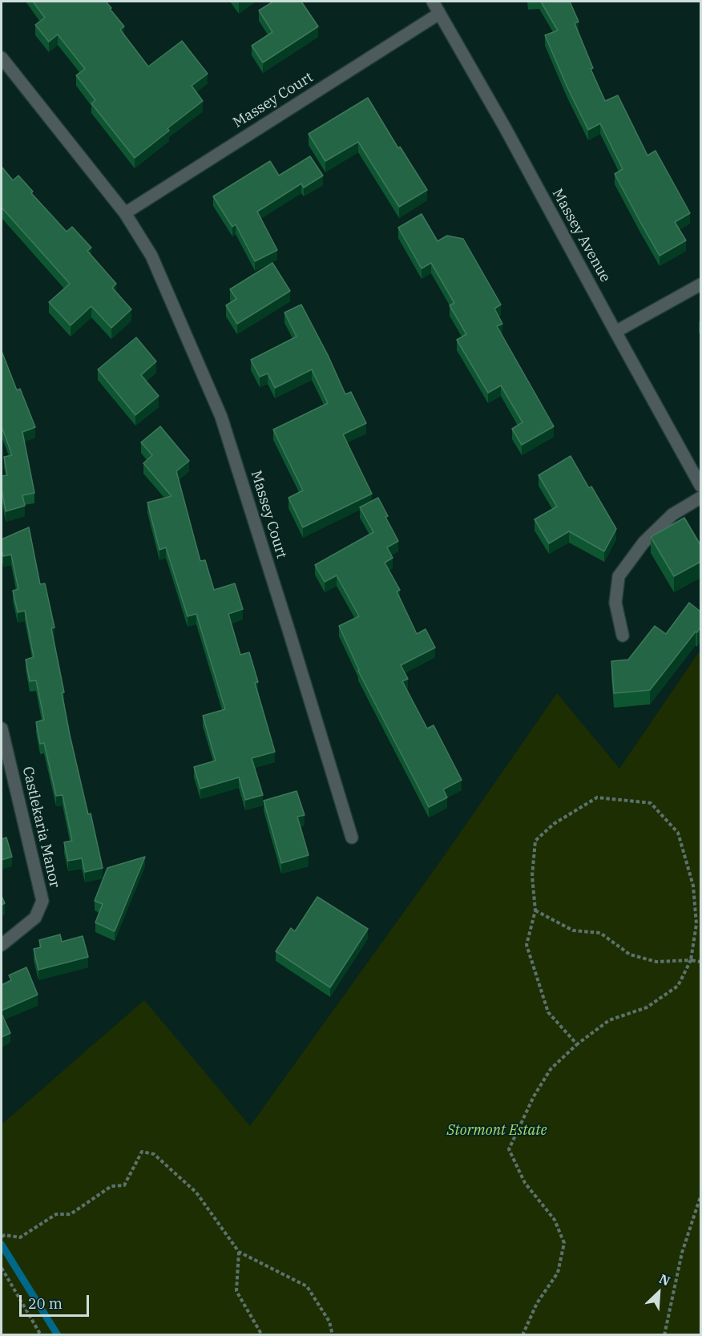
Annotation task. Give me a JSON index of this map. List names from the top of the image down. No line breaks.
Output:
{"streets":{"street":["Massey Court","Massey Avenue","Castlekaria Manor"]},"crossings":[["Massey Court","Massey Avenue"]],"parks":["Stormont Estate"],"scale_bar":"20 m","north":"top right"}
